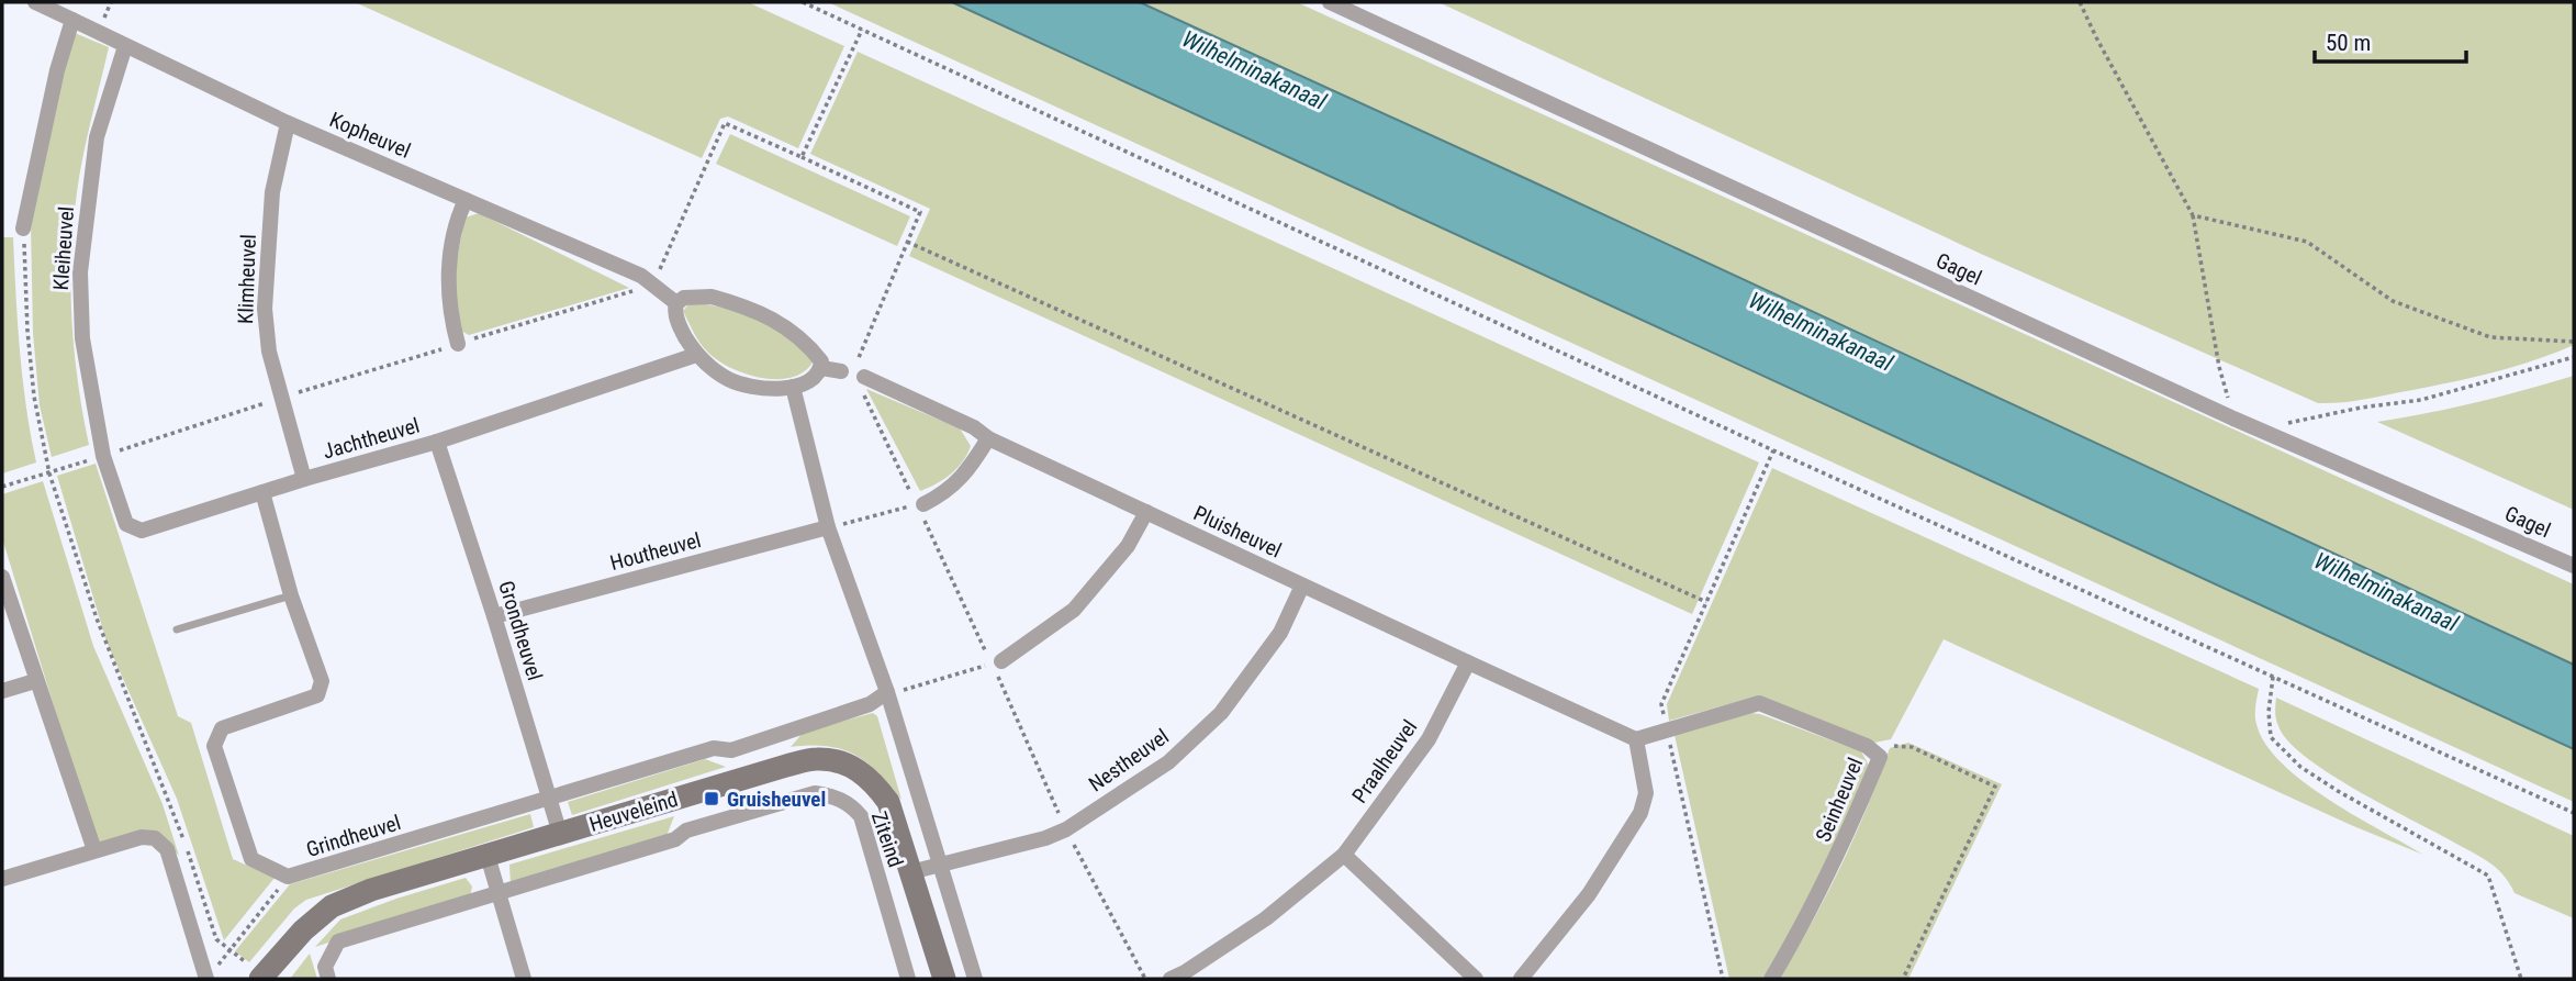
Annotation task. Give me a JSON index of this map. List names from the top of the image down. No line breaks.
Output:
{"streets":{"street":["Kopheuvel","Kleiheuvel","Gagel","Klimheuvel","Jachtheuvel","Pluisheuvel","Houtheuvel","Grondheuvel","Nestheuvel","Praalheuvel","Seinheuvel","Heuveleind","Grindheuvel","Ziteind"]},"crossings":[["Kopheuvel","Kleiheuvel"],["Kopheuvel","Klimheuvel"],["Kleiheuvel","Jachtheuvel"],["Klimheuvel","Jachtheuvel"],["Jachtheuvel","Grondheuvel"],["Jachtheuvel","Grindheuvel"],["Pluisheuvel","Nestheuvel"],["Pluisheuvel","Praalheuvel"],["Houtheuvel","Grondheuvel"],["Grondheuvel","Heuveleind"],["Grondheuvel","Grindheuvel"],["Nestheuvel","Heuveleind"]],"water":["Wilhelminakanaal"],"places":{"transit":["Gruisheuvel"]},"scale_bar":"50 m"}
